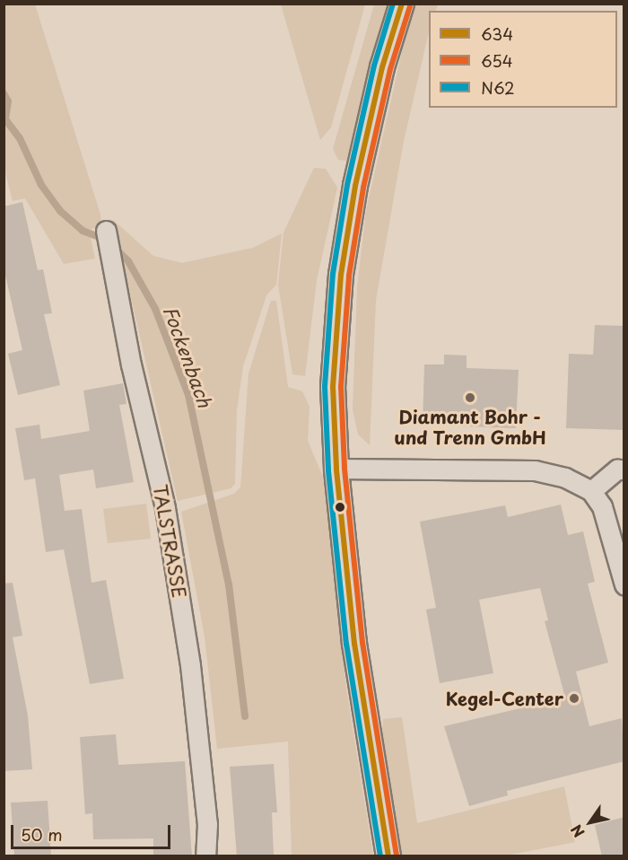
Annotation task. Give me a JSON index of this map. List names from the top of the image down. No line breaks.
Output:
{"streets":{"street":["TALSTRASSE"]},"water":["Fockenbach"],"places":["Diamant Bohr - und Trenn GmbH","Kegel-Center"],"lines":["transit line 634","transit line N62","transit line 654"],"legend":["634","654","N62"],"scale_bar":"50 m","north":"bottom left"}
